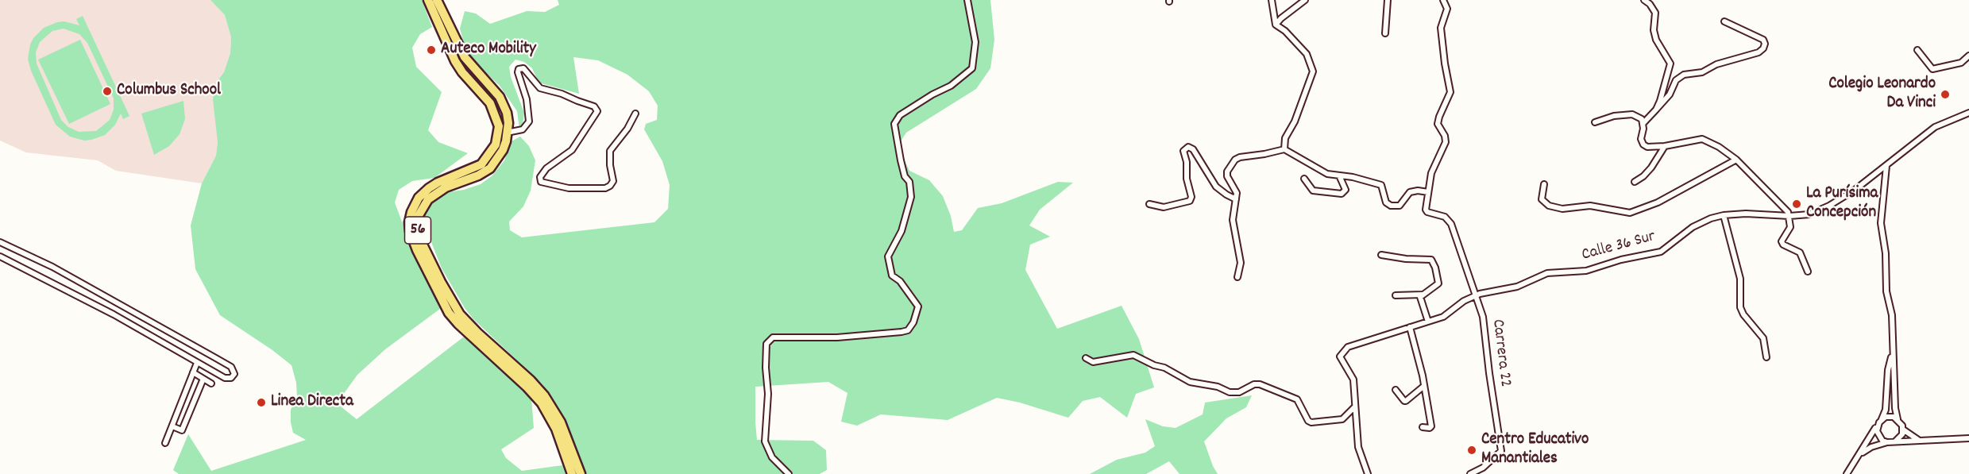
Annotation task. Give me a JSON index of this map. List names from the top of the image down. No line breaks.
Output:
{"streets":{"main road":["56"],"street":["Calle 36 Sur","Carrera 22"]},"crossings":[["Calle 36 Sur","Carrera 22"]],"places":["Auteco Mobility","Columbus School","Colegio Leonardo Da Vinci","La Purísima Concepción","Linea Directa","Centro Educativo Manantiales"]}
